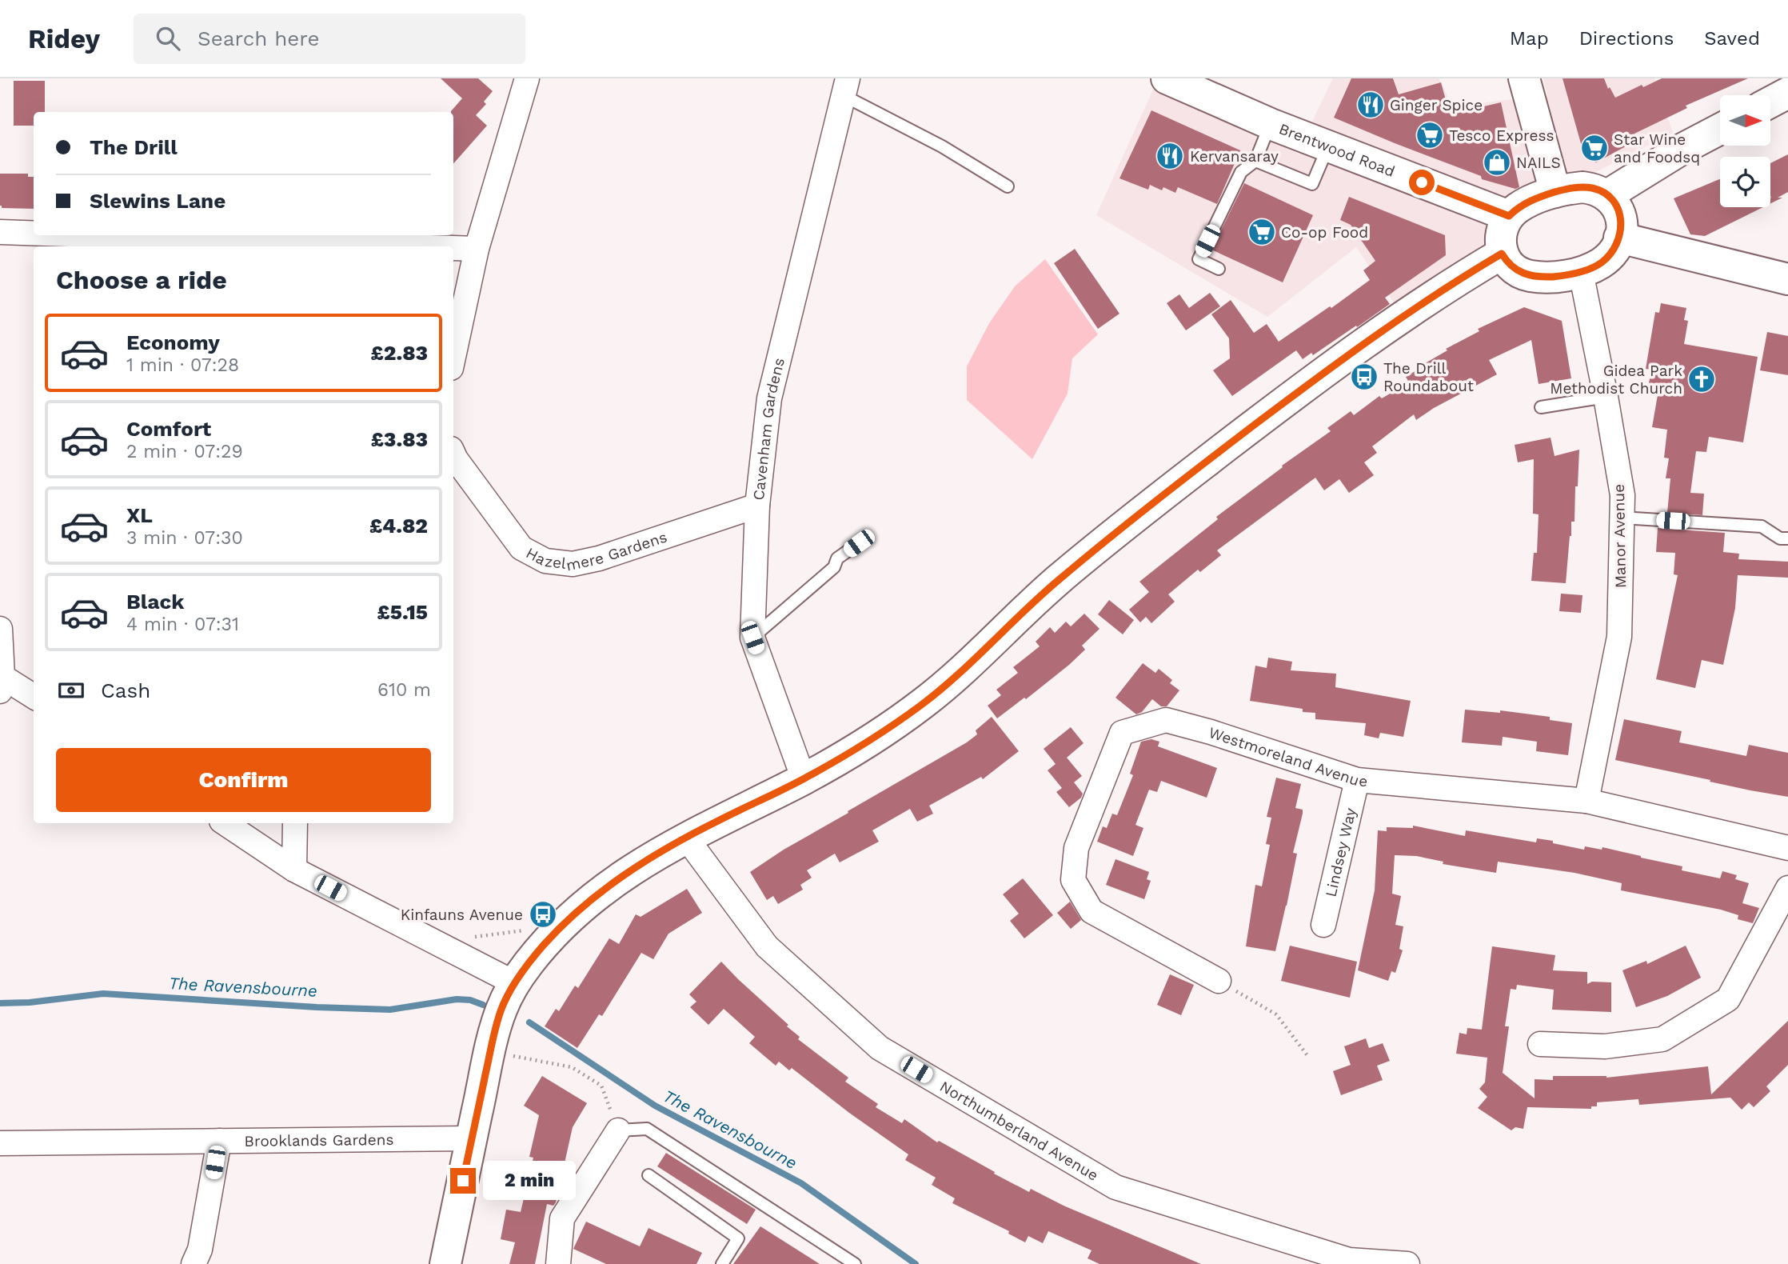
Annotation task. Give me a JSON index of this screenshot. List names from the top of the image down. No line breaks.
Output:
{"streets":{"street":["Brentwood Road","Cavenham Gardens","Manor Avenue","Hazelmere Gardens","Westmoreland Avenue","Lindsey Way","Northumberland Avenue","Brooklands Gardens"]},"crossings":[["Brentwood Road","Manor Avenue"],["Cavenham Gardens","Hazelmere Gardens"],["Manor Avenue","Westmoreland Avenue"],["Westmoreland Avenue","Lindsey Way"]],"water":["The Ravensbourne"],"places":{"restaurant":["Ginger Spice","Kervansaray"],"supermarket":["Tesco Express","Star Wine and Foodsq","Co-op Food"],"shop":["NAILS"],"bus stop":["The Drill Roundabout","Kinfauns Avenue"],"church":["Gidea Park Methodist Church"]},"north":"right","page":{"header":"Ridey","search":"Search here","nav":["Map","Directions","Saved"],"banner":["The Drill","Slewins Lane"],"heading":"Choose a ride","list":[{"name":"Economy","note":"1 min · 07:28","value":"£2.83"},{"name":"Comfort","note":"2 min · 07:29","value":"£3.83"},{"name":"XL","note":"3 min · 07:30","value":"£4.82"},{"name":"Black","note":"4 min · 07:31","value":"£5.15"}],"pay":["Cash","610 m"],"buttons":"Confirm","bubble":"2 min"}}
